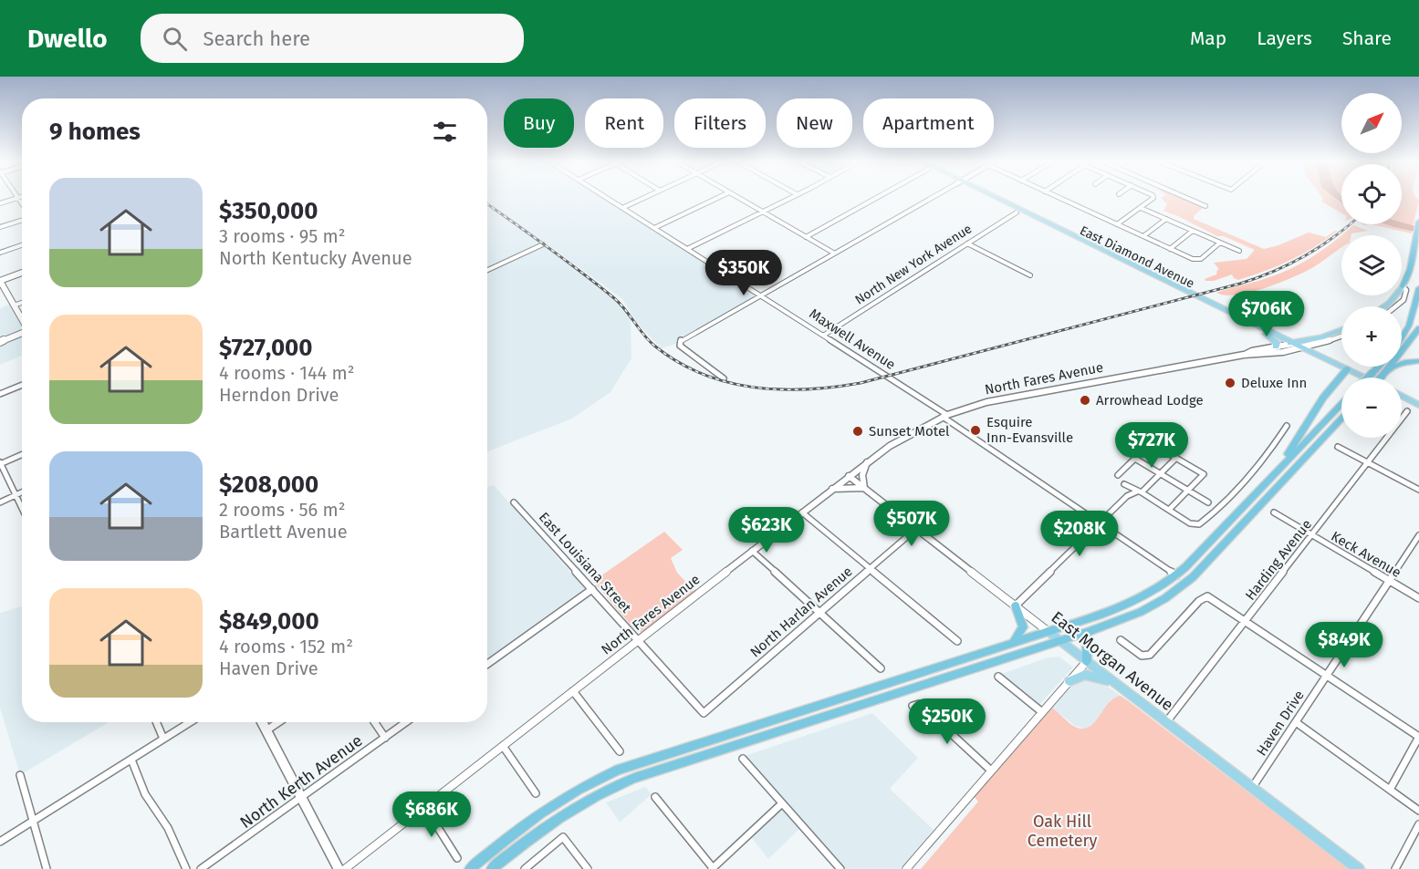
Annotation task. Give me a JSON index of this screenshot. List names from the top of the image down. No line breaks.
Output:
{"streets":{"main road":["East Diamond Avenue","North Fares Avenue","East Morgan Avenue"],"street":["North New York Avenue","Maxwell Avenue","Keck Avenue","Harding Avenue","East Louisiana Street","North Harlan Avenue","Haven Drive","North Kerth Avenue"]},"crossings":[["East Diamond Avenue","North New York Avenue"],["East Diamond Avenue","North Fares Avenue"],["North New York Avenue","Maxwell Avenue"],["Maxwell Avenue","North Fares Avenue"],["North Fares Avenue","East Louisiana Street"],["North Fares Avenue","East Morgan Avenue"],["Keck Avenue","Harding Avenue"],["Keck Avenue","Haven Drive"],["Harding Avenue","East Morgan Avenue"],["East Louisiana Street","North Harlan Avenue"],["North Harlan Avenue","East Morgan Avenue"],["East Morgan Avenue","Haven Drive"]],"parks":["Oak Hill Cemetery"],"places":["Deluxe Inn","Arrowhead Lodge","Esquire Inn-Evansville","Sunset Motel"],"north":"top right","page":{"header":"Dwello","search":"Search here","nav":["Map","Layers","Share"],"map_buttons":["+","−"],"chip":["Buy","Rent","Filters","New","Apartment"],"heading":"9 homes","list":[{"name":"$350,000","note":"3 rooms · 95 m² · North Kentucky Avenue"},{"name":"$727,000","note":"4 rooms · 144 m² · Herndon Drive"},{"name":"$208,000","note":"2 rooms · 56 m² · Bartlett Avenue"},{"name":"$849,000","note":"4 rooms · 152 m² · Haven Drive"}],"price":["$350K","$706K","$727K","$507K","$623K","$208K","$849K","$250K","$686K"]}}
